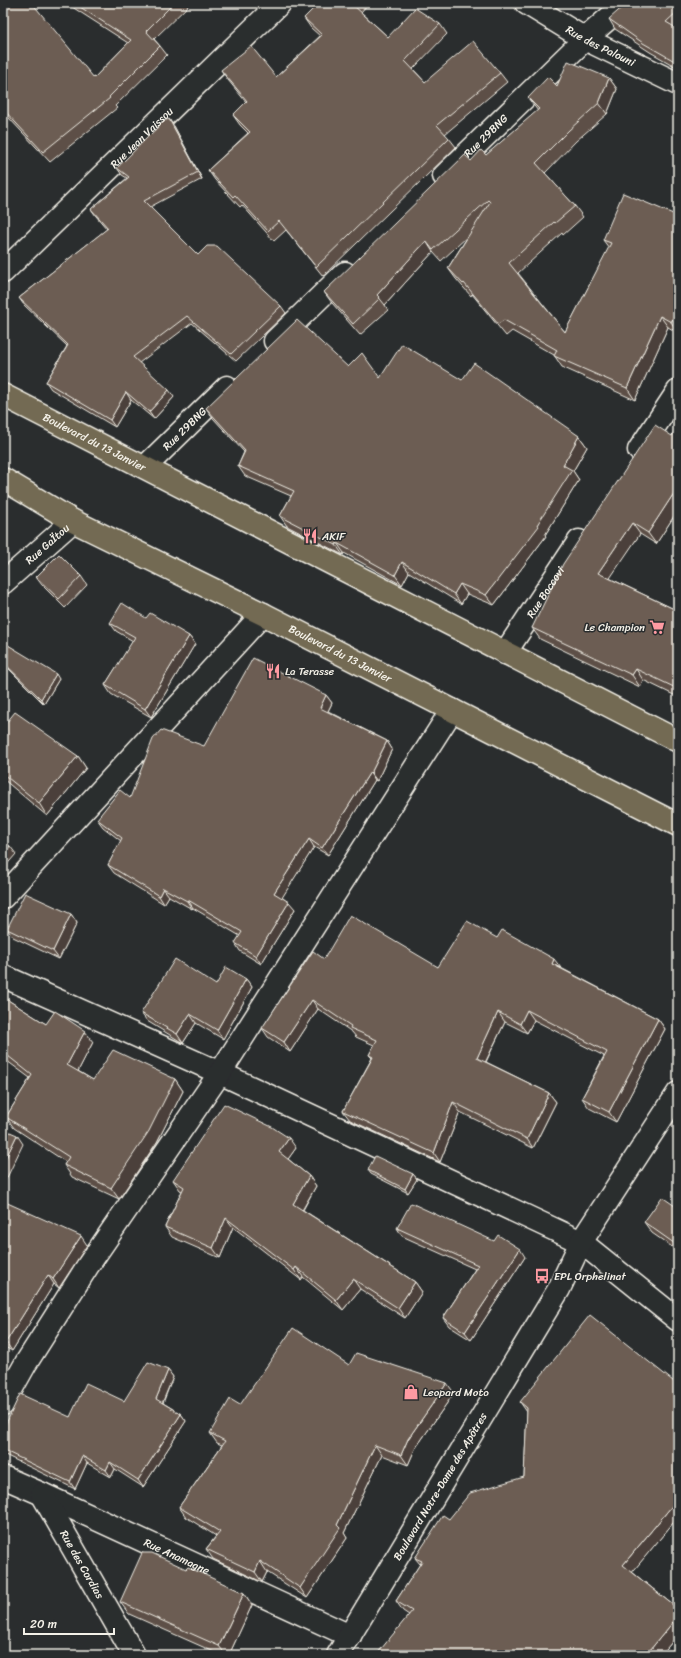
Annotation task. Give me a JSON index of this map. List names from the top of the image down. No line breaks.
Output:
{"streets":{"highway":["Boulevard du 13 Janvier"],"street":["Rue des Palouni","Rue 29BNG","Rue Jean Vaissou","Rue GaÏtou","Rue Boccovi","Boulevard Notre-Dame des Apôtres","Rue Anamagne","Rue des Cordias"]},"crossings":[["Rue des Palouni","Rue 29BNG"],["Rue 29BNG","Boulevard du 13 Janvier"],["Boulevard du 13 Janvier","Rue GaÏtou"],["Boulevard du 13 Janvier","Rue Boccovi"],["Boulevard Notre-Dame des Apôtres","Rue Anamagne"],["Rue Anamagne","Rue des Cordias"]],"places":{"restaurant":["AKIF","La Terasse"],"supermarket":["Le Champion"],"bus stop":["EPL Orphelinat"],"shop":["Leopard Moto"]},"scale_bar":"20 m"}
